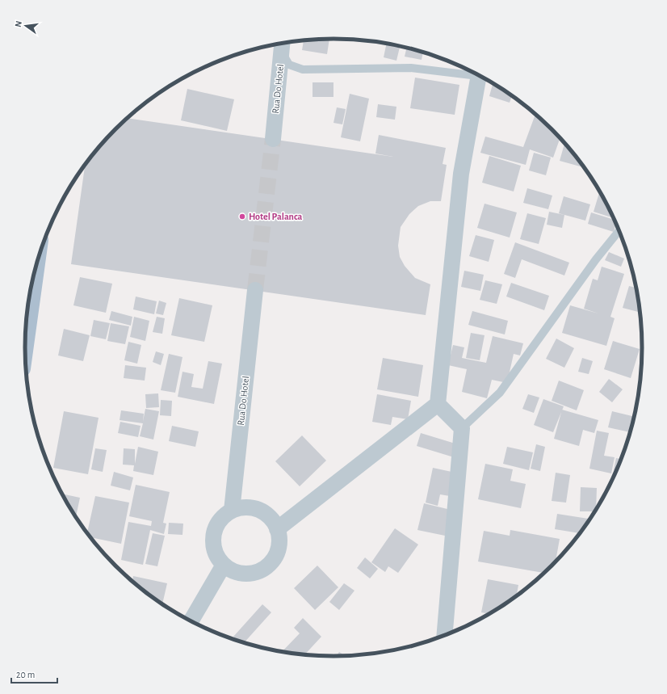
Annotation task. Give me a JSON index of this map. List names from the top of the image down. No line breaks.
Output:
{"streets":{"street":["Rua Do Hotel"]},"places":["Hotel Palanca"],"scale_bar":"20 m","north":"left"}
